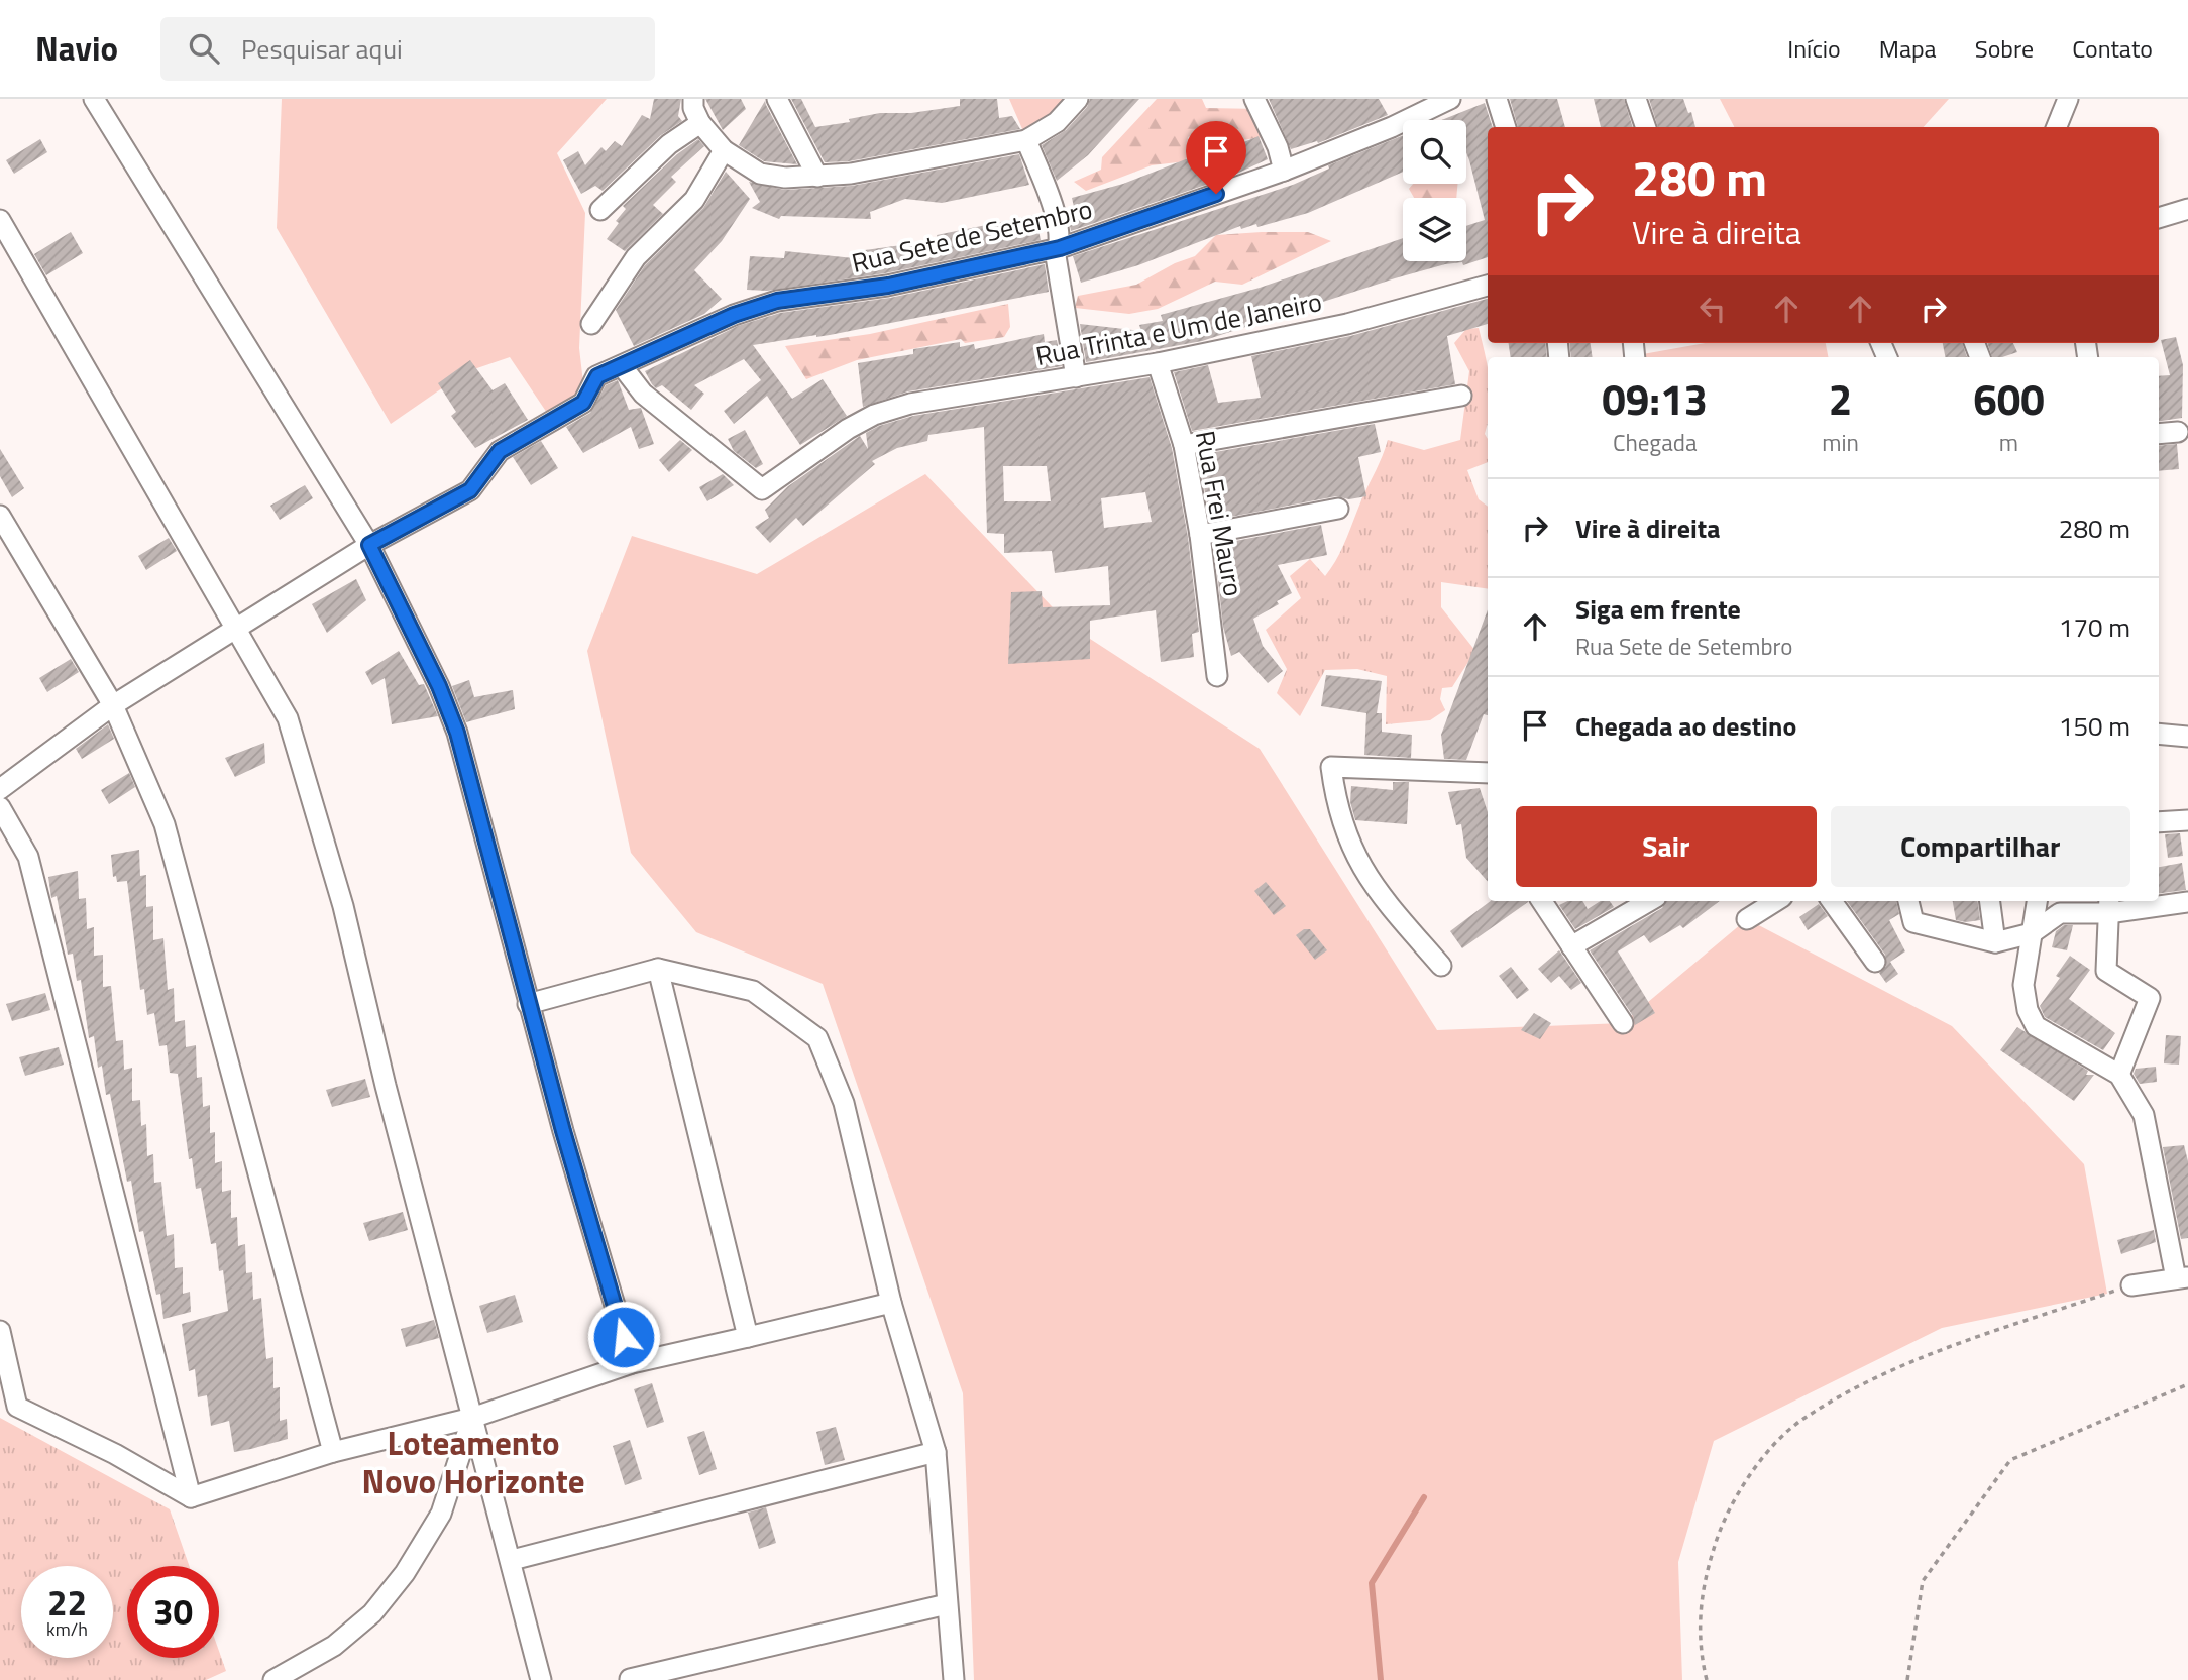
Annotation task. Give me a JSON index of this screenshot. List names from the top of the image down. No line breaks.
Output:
{"streets":{"street":["Rua Sete de Setembro","Rua Trinta e Um de Janeiro","Rua Frei Mauro"]},"crossings":[["Rua Sete de Setembro","Rua Trinta e Um de Janeiro"],["Rua Trinta e Um de Janeiro","Rua Frei Mauro"]],"districts":["Loteamento Novo Horizonte"],"page":{"header":"Navio","search":"Pesquisar aqui","nav":["Início","Mapa","Sobre","Contato"],"turn":["280 m","Vire à direita"],"eta":["09:13","Chegada","2","min","600","m"],"list":[{"name":"Vire à direita","value":"280 m"},{"name":"Siga em frente","note":"Rua Sete de Setembro","value":"170 m"},{"name":"Chegada ao destino","value":"150 m"}],"buttons":["Sair","Compartilhar"],"speed":"22 km/h","limit":"30"}}
